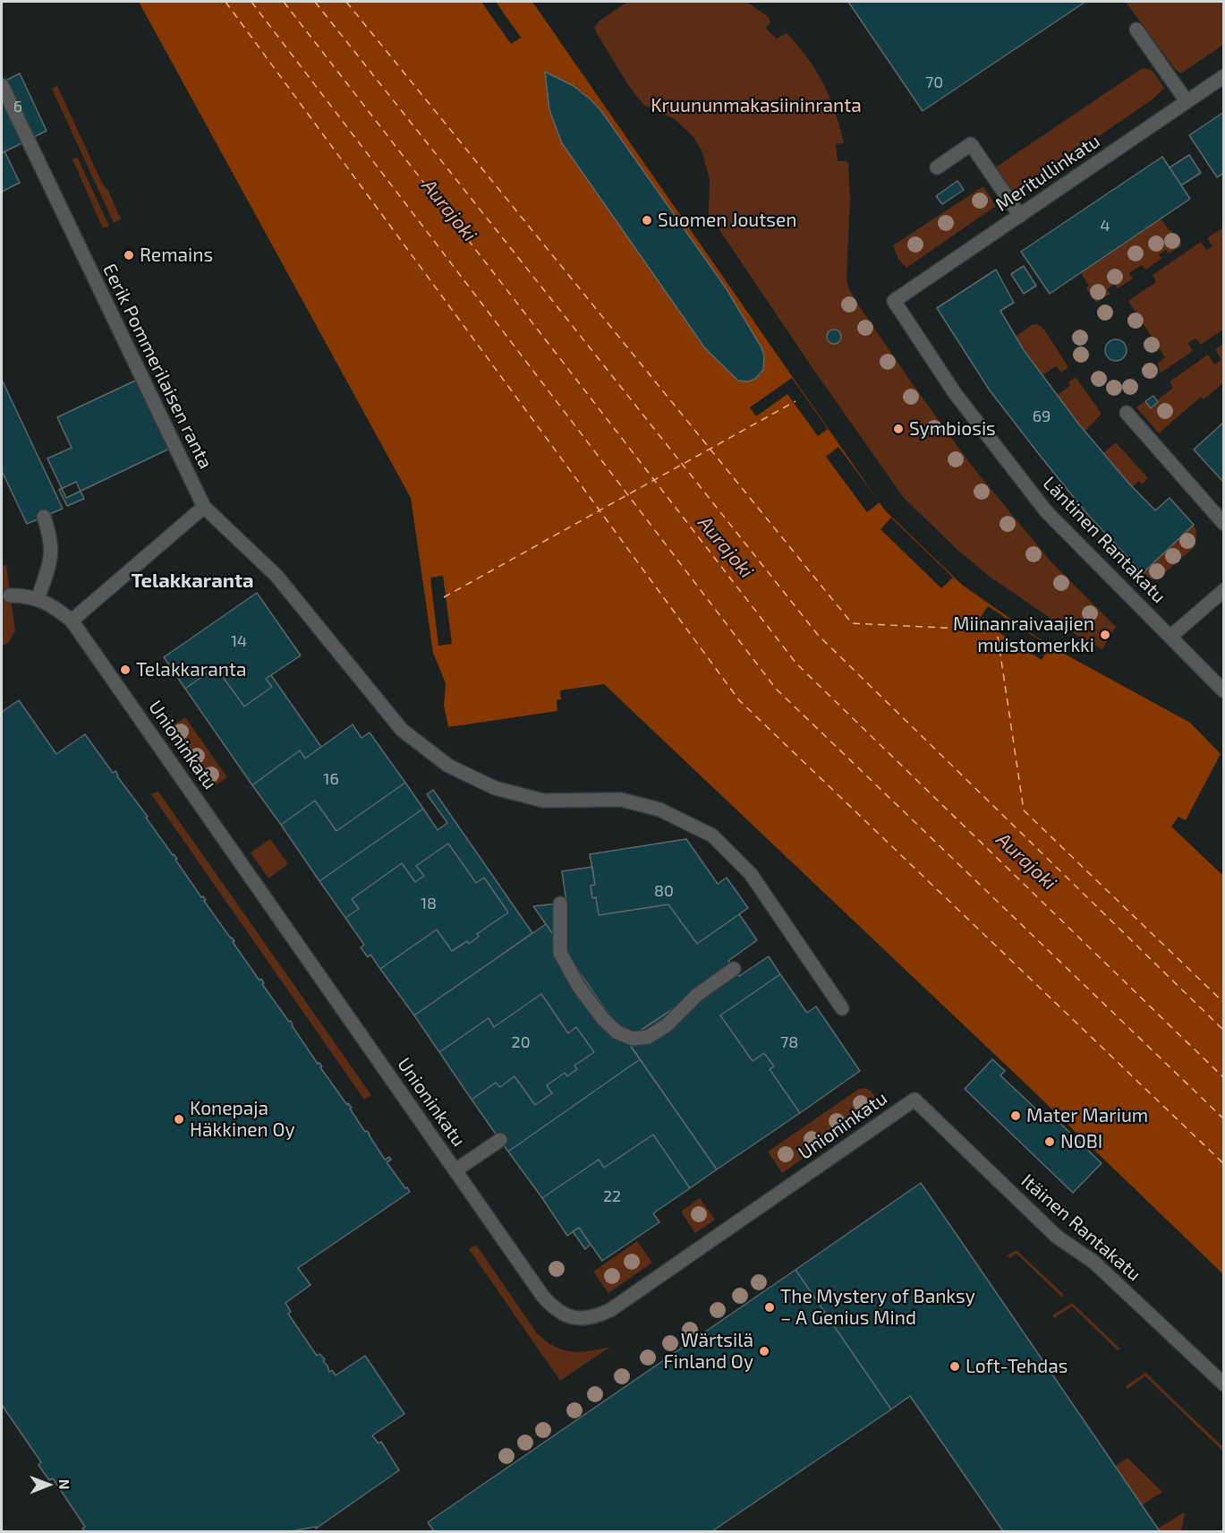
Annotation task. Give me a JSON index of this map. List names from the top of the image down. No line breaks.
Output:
{"streets":{"street":["Meritullinkatu","Eerik Pommerilaisen ranta","Läntinen Rantakatu","Unioninkatu","Itäinen Rantakatu"]},"crossings":[["Meritullinkatu","Läntinen Rantakatu"],["Unioninkatu","Itäinen Rantakatu"]],"districts":["Telakkaranta"],"water":["Aurajoki"],"parks":["Kruununmakasiininranta"],"places":["Suomen Joutsen","Remains","Symbiosis","Miinanraivaajien muistomerkki","Telakkaranta","Mater Marium","Konepaja Häkkinen Oy","NOBI","The Mystery of Banksy – A Genius Mind","Wärtsilä Finland Oy","Loft-Tehdas"],"house_numbers":["70","6","4","69","14","16","80","18","20","78","22"],"north":"right"}
